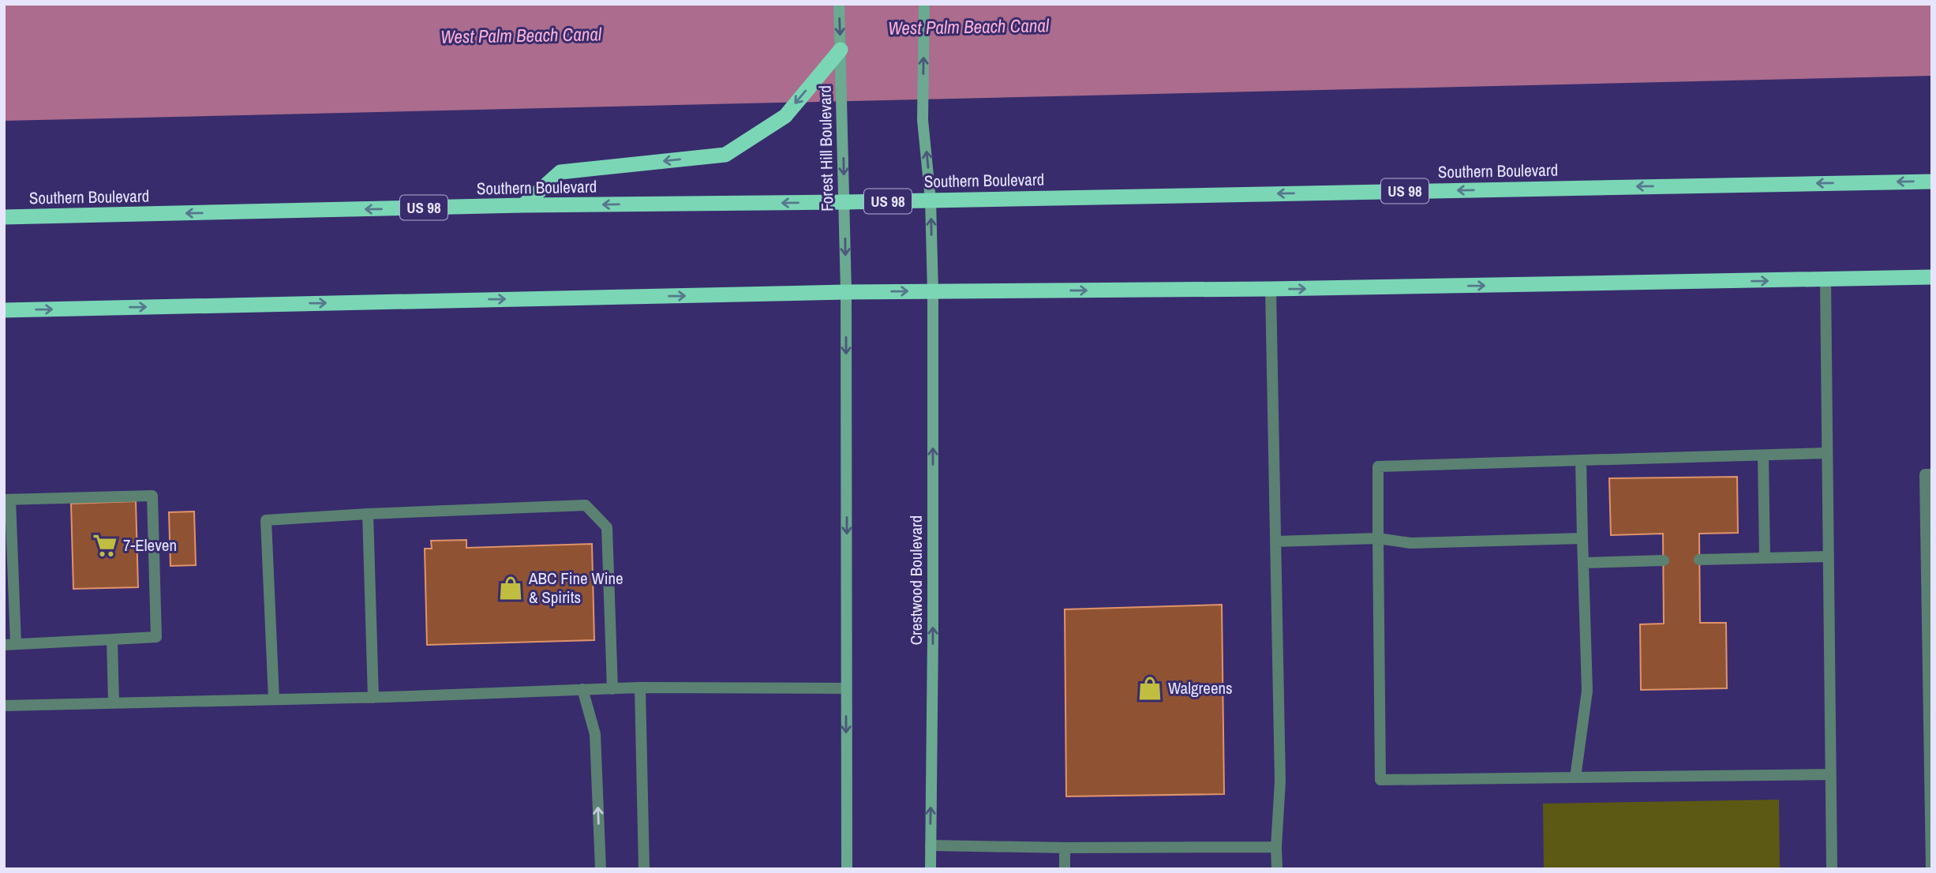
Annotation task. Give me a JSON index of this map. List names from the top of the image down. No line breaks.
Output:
{"streets":{"highway":["Southern Boulevard","US 98"],"main road":["Forest Hill Boulevard","Crestwood Boulevard"]},"crossings":[["Forest Hill Boulevard","Southern Boulevard"]],"water":["West Palm Beach Canal"],"places":{"supermarket":["7-Eleven"],"shop":["ABC Fine Wine & Spirits","Walgreens"]}}
